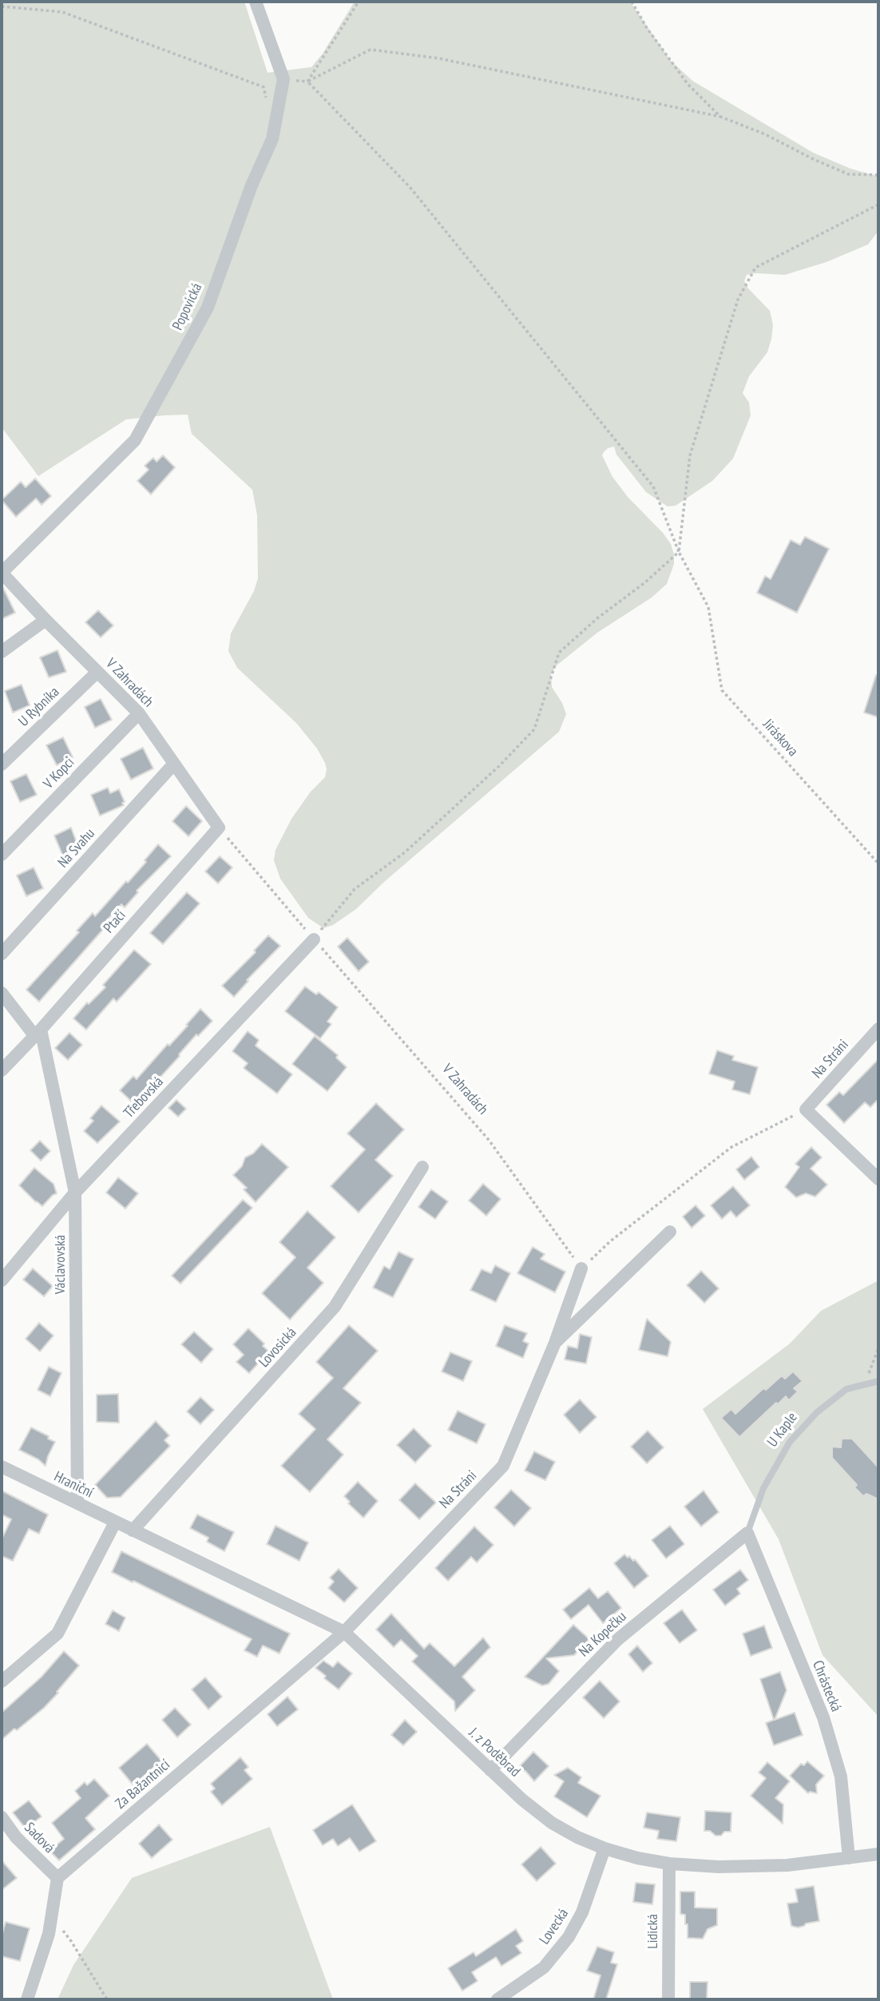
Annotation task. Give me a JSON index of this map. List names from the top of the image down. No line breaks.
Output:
{"streets":{"street":["Popovická","V Zahradách","U Rybníka","V Kopci","Na Svahu","Ptačí","Na Stráni","Třebovská","Václavovská","Lovosická","Hraniční","Na Kopečku","Chrástecká","J. z Poděbrad","Za Bažantnicí","Sadová","Lovecká","Lidická"],"lane":["U Kaple"],"path":["Jiráskova"]},"crossings":[["Popovická","V Zahradách"],["V Zahradách","U Rybníka"],["V Zahradách","V Kopci"],["V Zahradách","Na Svahu"],["V Zahradách","Ptačí"],["V Zahradách","Na Stráni"],["V Zahradách","Třebovská"],["Ptačí","Václavovská"],["Na Stráni","J. z Poděbrad"],["Na Stráni","Za Bažantnicí"],["Třebovská","Václavovská"],["Václavovská","Hraniční"],["Lovosická","Hraniční"],["Lovosická","J. z Poděbrad"],["U Kaple","Na Kopečku"],["U Kaple","Chrástecká"],["Hraniční","J. z Poděbrad"],["Na Kopečku","Chrástecká"],["Na Kopečku","J. z Poděbrad"],["Chrástecká","J. z Poděbrad"],["J. z Poděbrad","Za Bažantnicí"],["J. z Poděbrad","Lovecká"],["J. z Poděbrad","Lidická"],["Za Bažantnicí","Sadová"]]}
